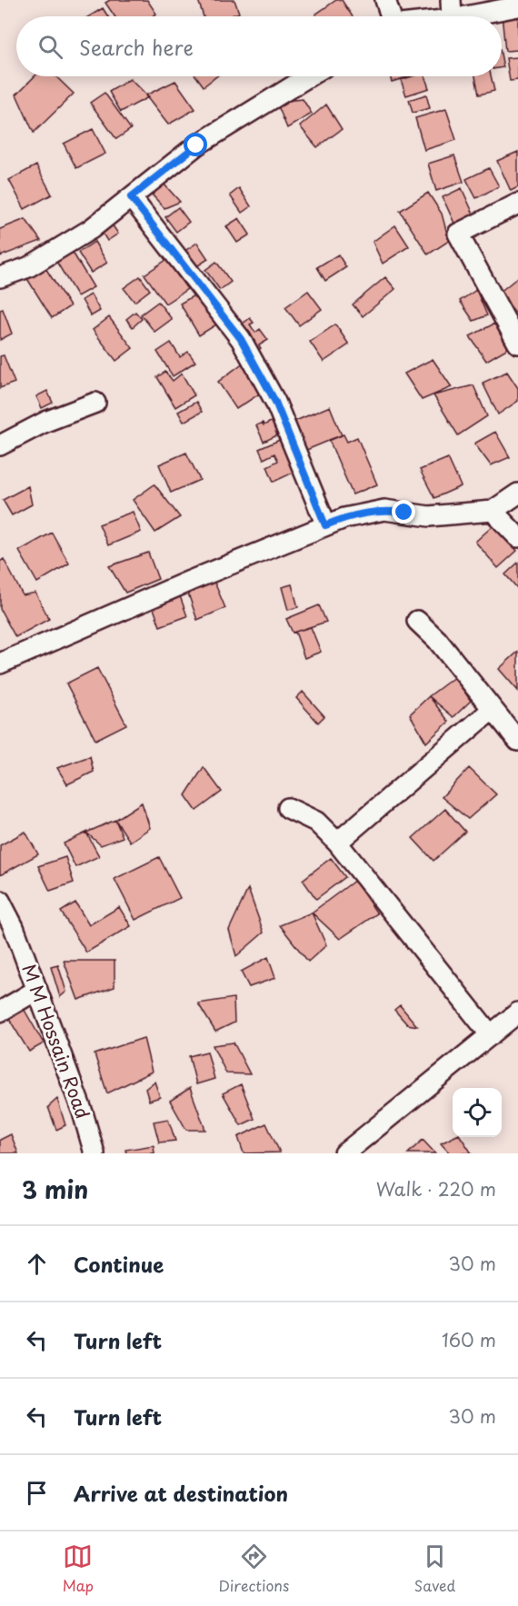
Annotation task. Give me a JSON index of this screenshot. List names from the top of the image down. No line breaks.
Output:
{"streets":{"street":["M M Hossain Road"]},"page":{"search":"Search here","heading":["3 min","Walk · 220 m"],"list":[["Continue","30 m"],["Turn left","160 m"],["Turn left","30 m"],"Arrive at destination"],"nav":["Map","Directions","Saved"]}}
